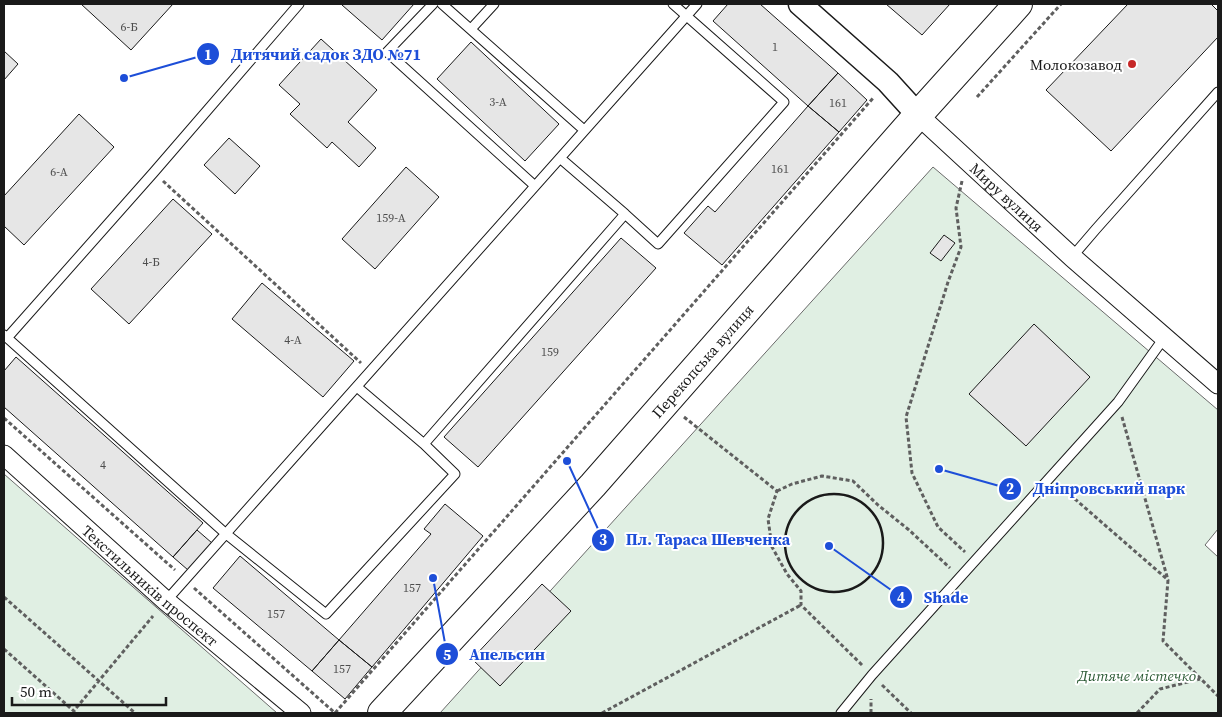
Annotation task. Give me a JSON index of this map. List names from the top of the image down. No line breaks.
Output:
{"streets":{"main road":["Перекопська вулиця"],"street":["Миру вулиця","Текстильників проспект"]},"crossings":[["Миру вулиця","Перекопська вулиця"]],"parks":["Дитяче містечко"],"places":["Молокозавод","Дитячий садок ЗДО №71","Пл. Тараса Шевченка","Дніпровський парк","Shade","Апельсин"],"house_numbers":["6-Б","1","3-А","161","161","6-А","159-А","4-Б","4-А","159","4","157","157","157"],"scale_bar":"50 m"}
